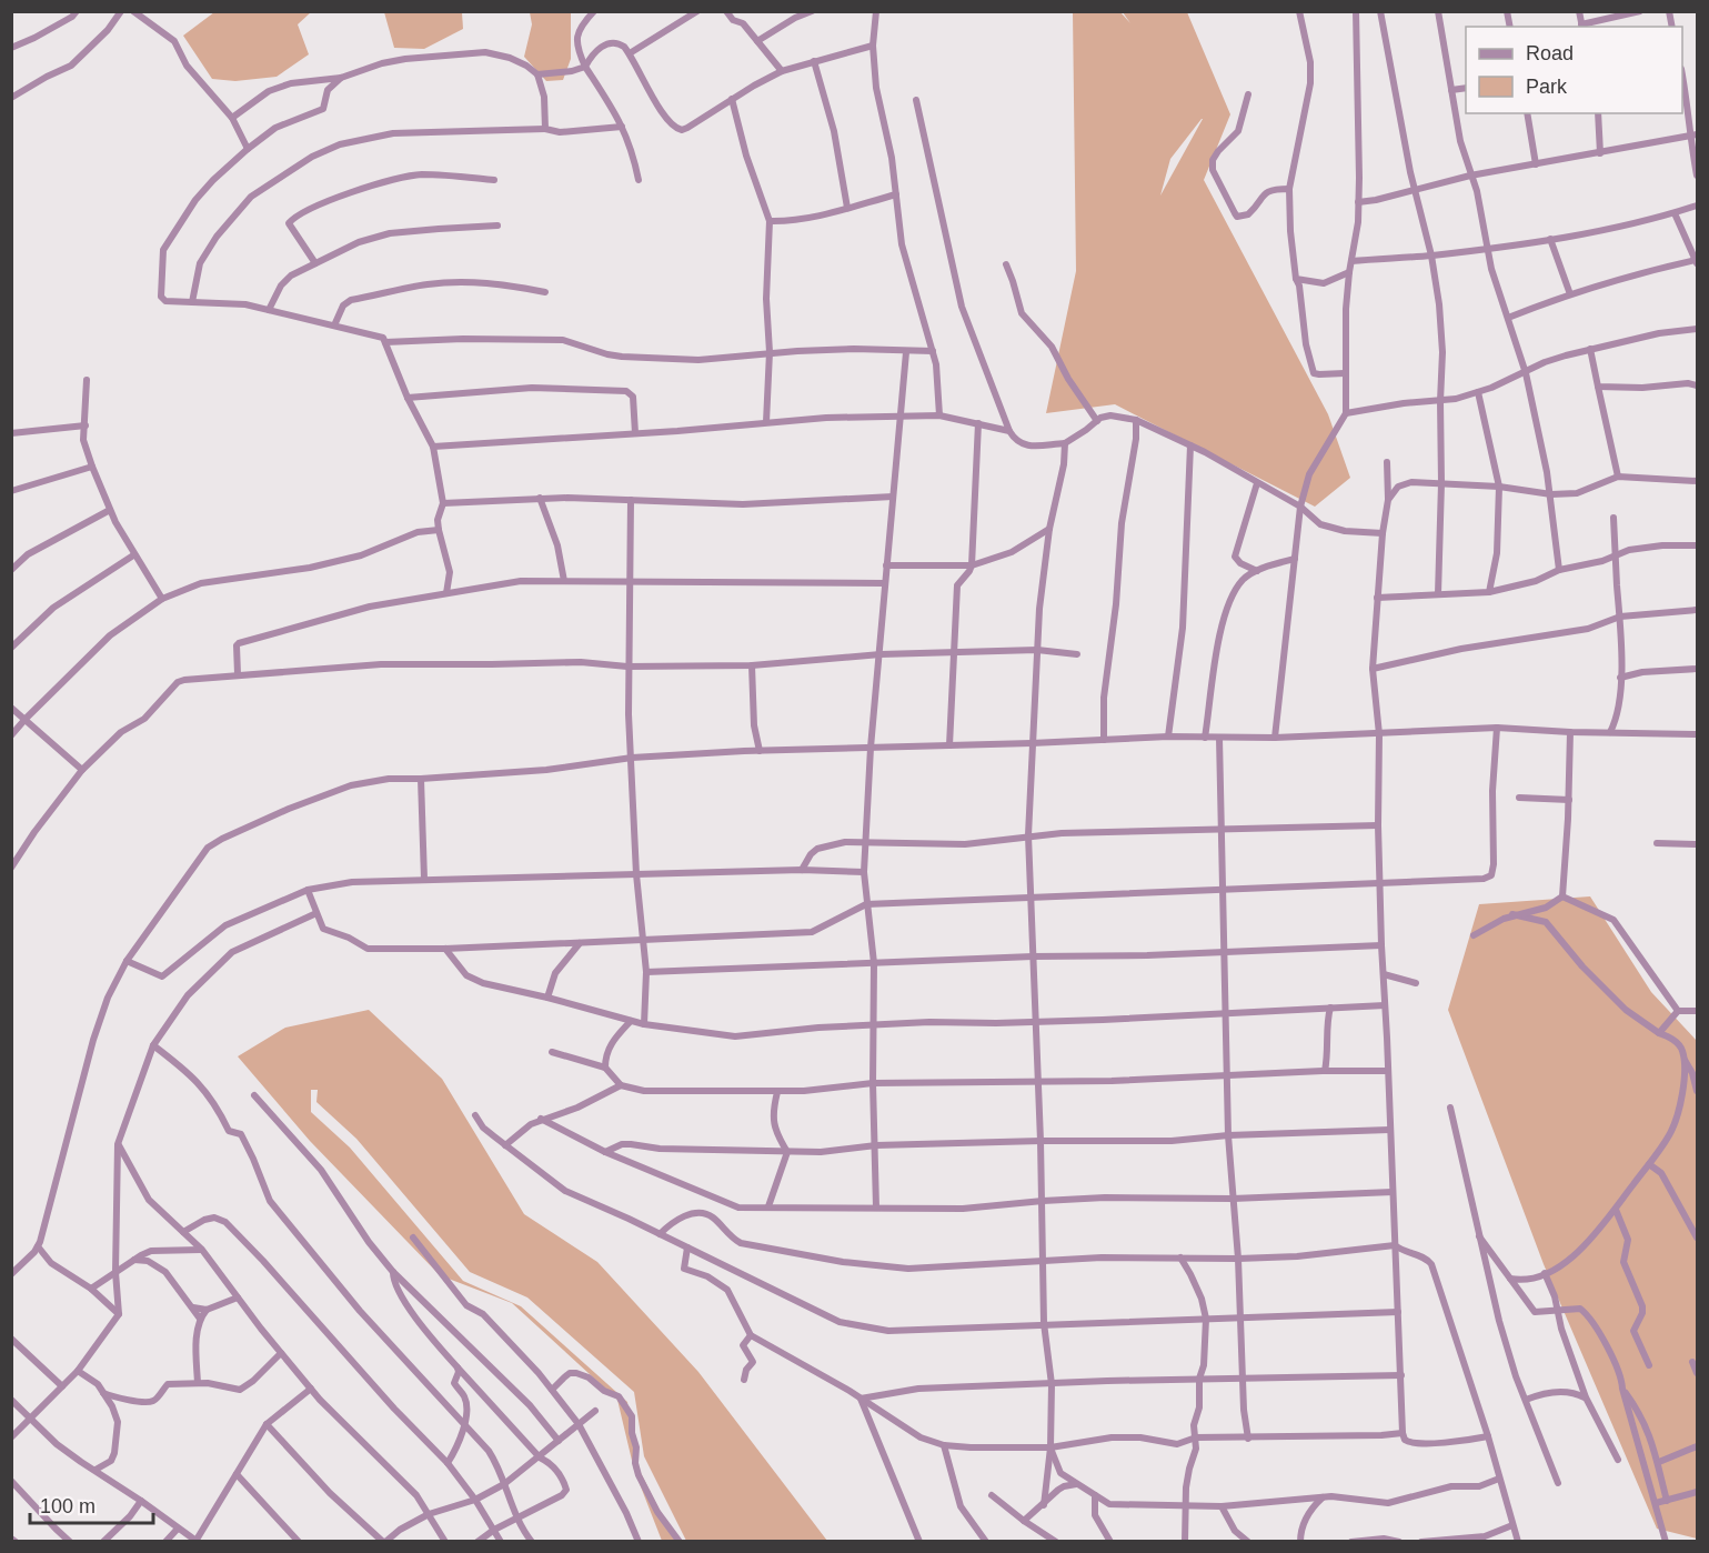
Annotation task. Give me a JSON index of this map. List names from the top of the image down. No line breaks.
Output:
{"legend":["Road","Park"],"scale_bar":"100 m"}
